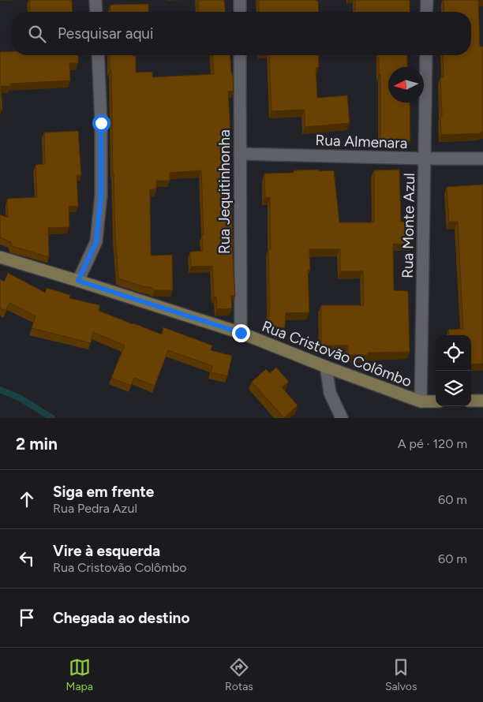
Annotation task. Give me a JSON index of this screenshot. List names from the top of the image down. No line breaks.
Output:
{"streets":{"street":["Rua Almenara","Rua Jequitinhonha","Rua Monte Azul","Rua Cristovão Colômbo"]},"crossings":[["Rua Almenara","Rua Jequitinhonha"],["Rua Almenara","Rua Monte Azul"],["Rua Jequitinhonha","Rua Cristovão Colômbo"],["Rua Monte Azul","Rua Cristovão Colômbo"]],"north":"left","page":{"search":"Pesquisar aqui","heading":["2 min","A pé · 120 m"],"list":[["Siga em frente","Rua Pedra Azul","60 m"],["Vire à esquerda","Rua Cristovão Colômbo","60 m"],"Chegada ao destino"],"nav":["Mapa","Rotas","Salvos"]}}
